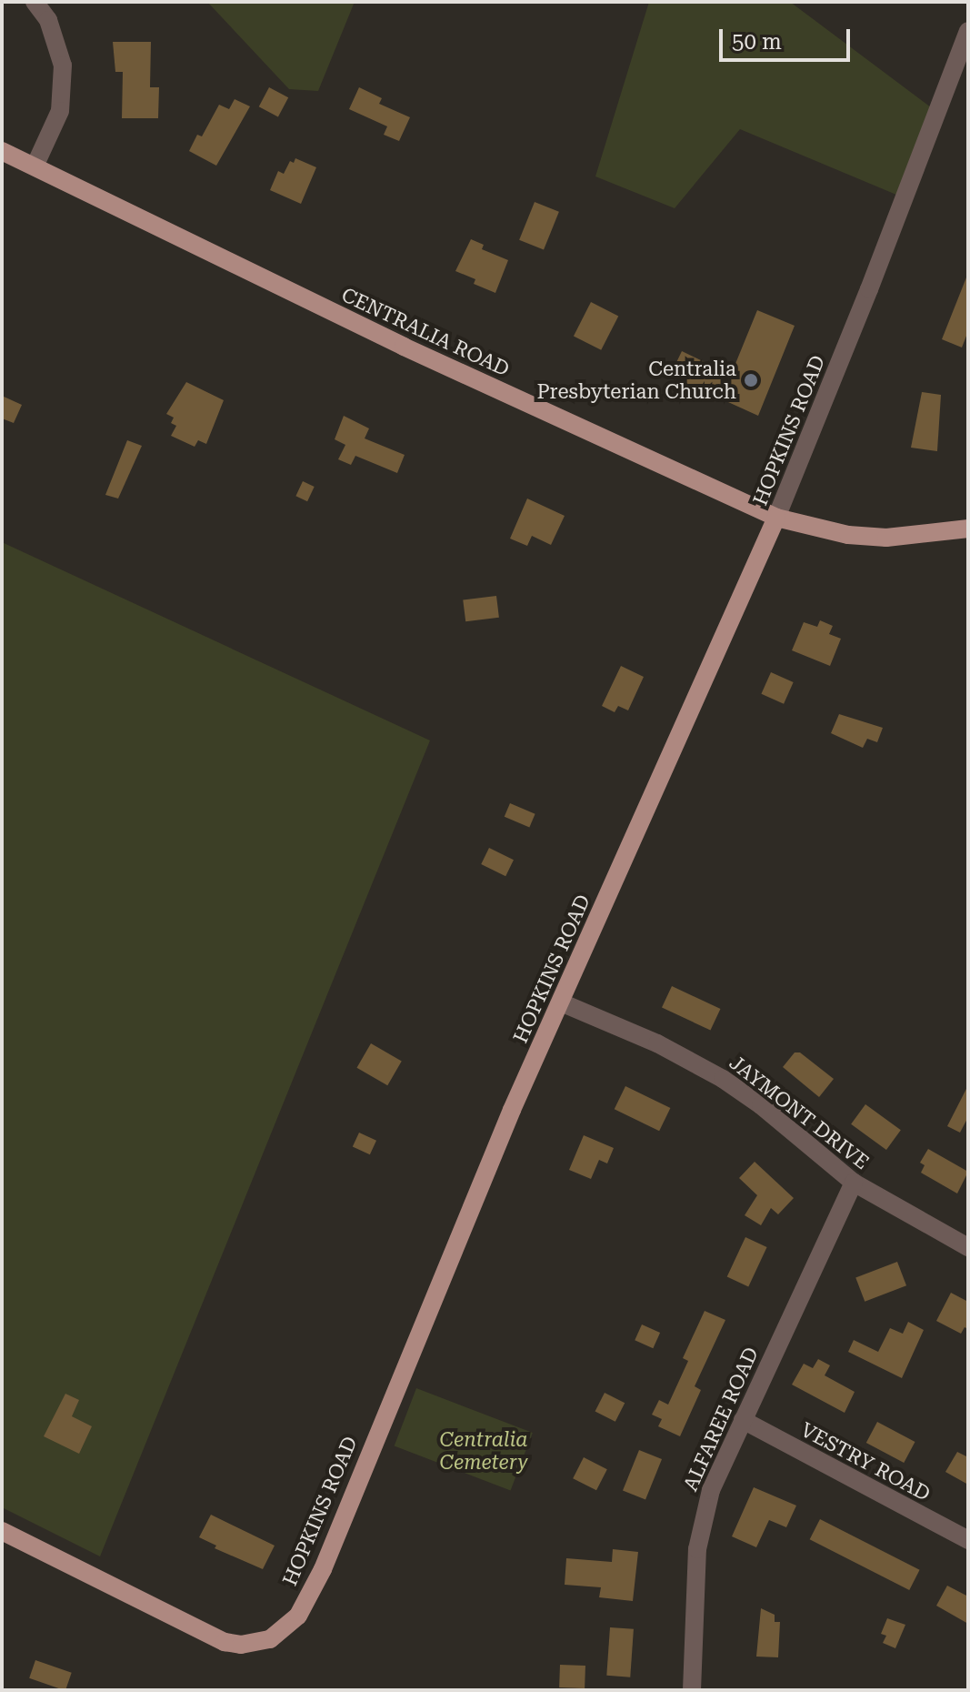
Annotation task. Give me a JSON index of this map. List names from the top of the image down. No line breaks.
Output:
{"streets":{"main road":["CENTRALIA ROAD","HOPKINS ROAD"],"street":["JAYMONT DRIVE","ALFAREE ROAD","VESTRY ROAD"]},"crossings":[["CENTRALIA ROAD","HOPKINS ROAD"],["HOPKINS ROAD","JAYMONT DRIVE"],["JAYMONT DRIVE","ALFAREE ROAD"],["ALFAREE ROAD","VESTRY ROAD"]],"parks":["Centralia Cemetery"],"places":["Centralia Presbyterian Church"],"scale_bar":"50 m"}
